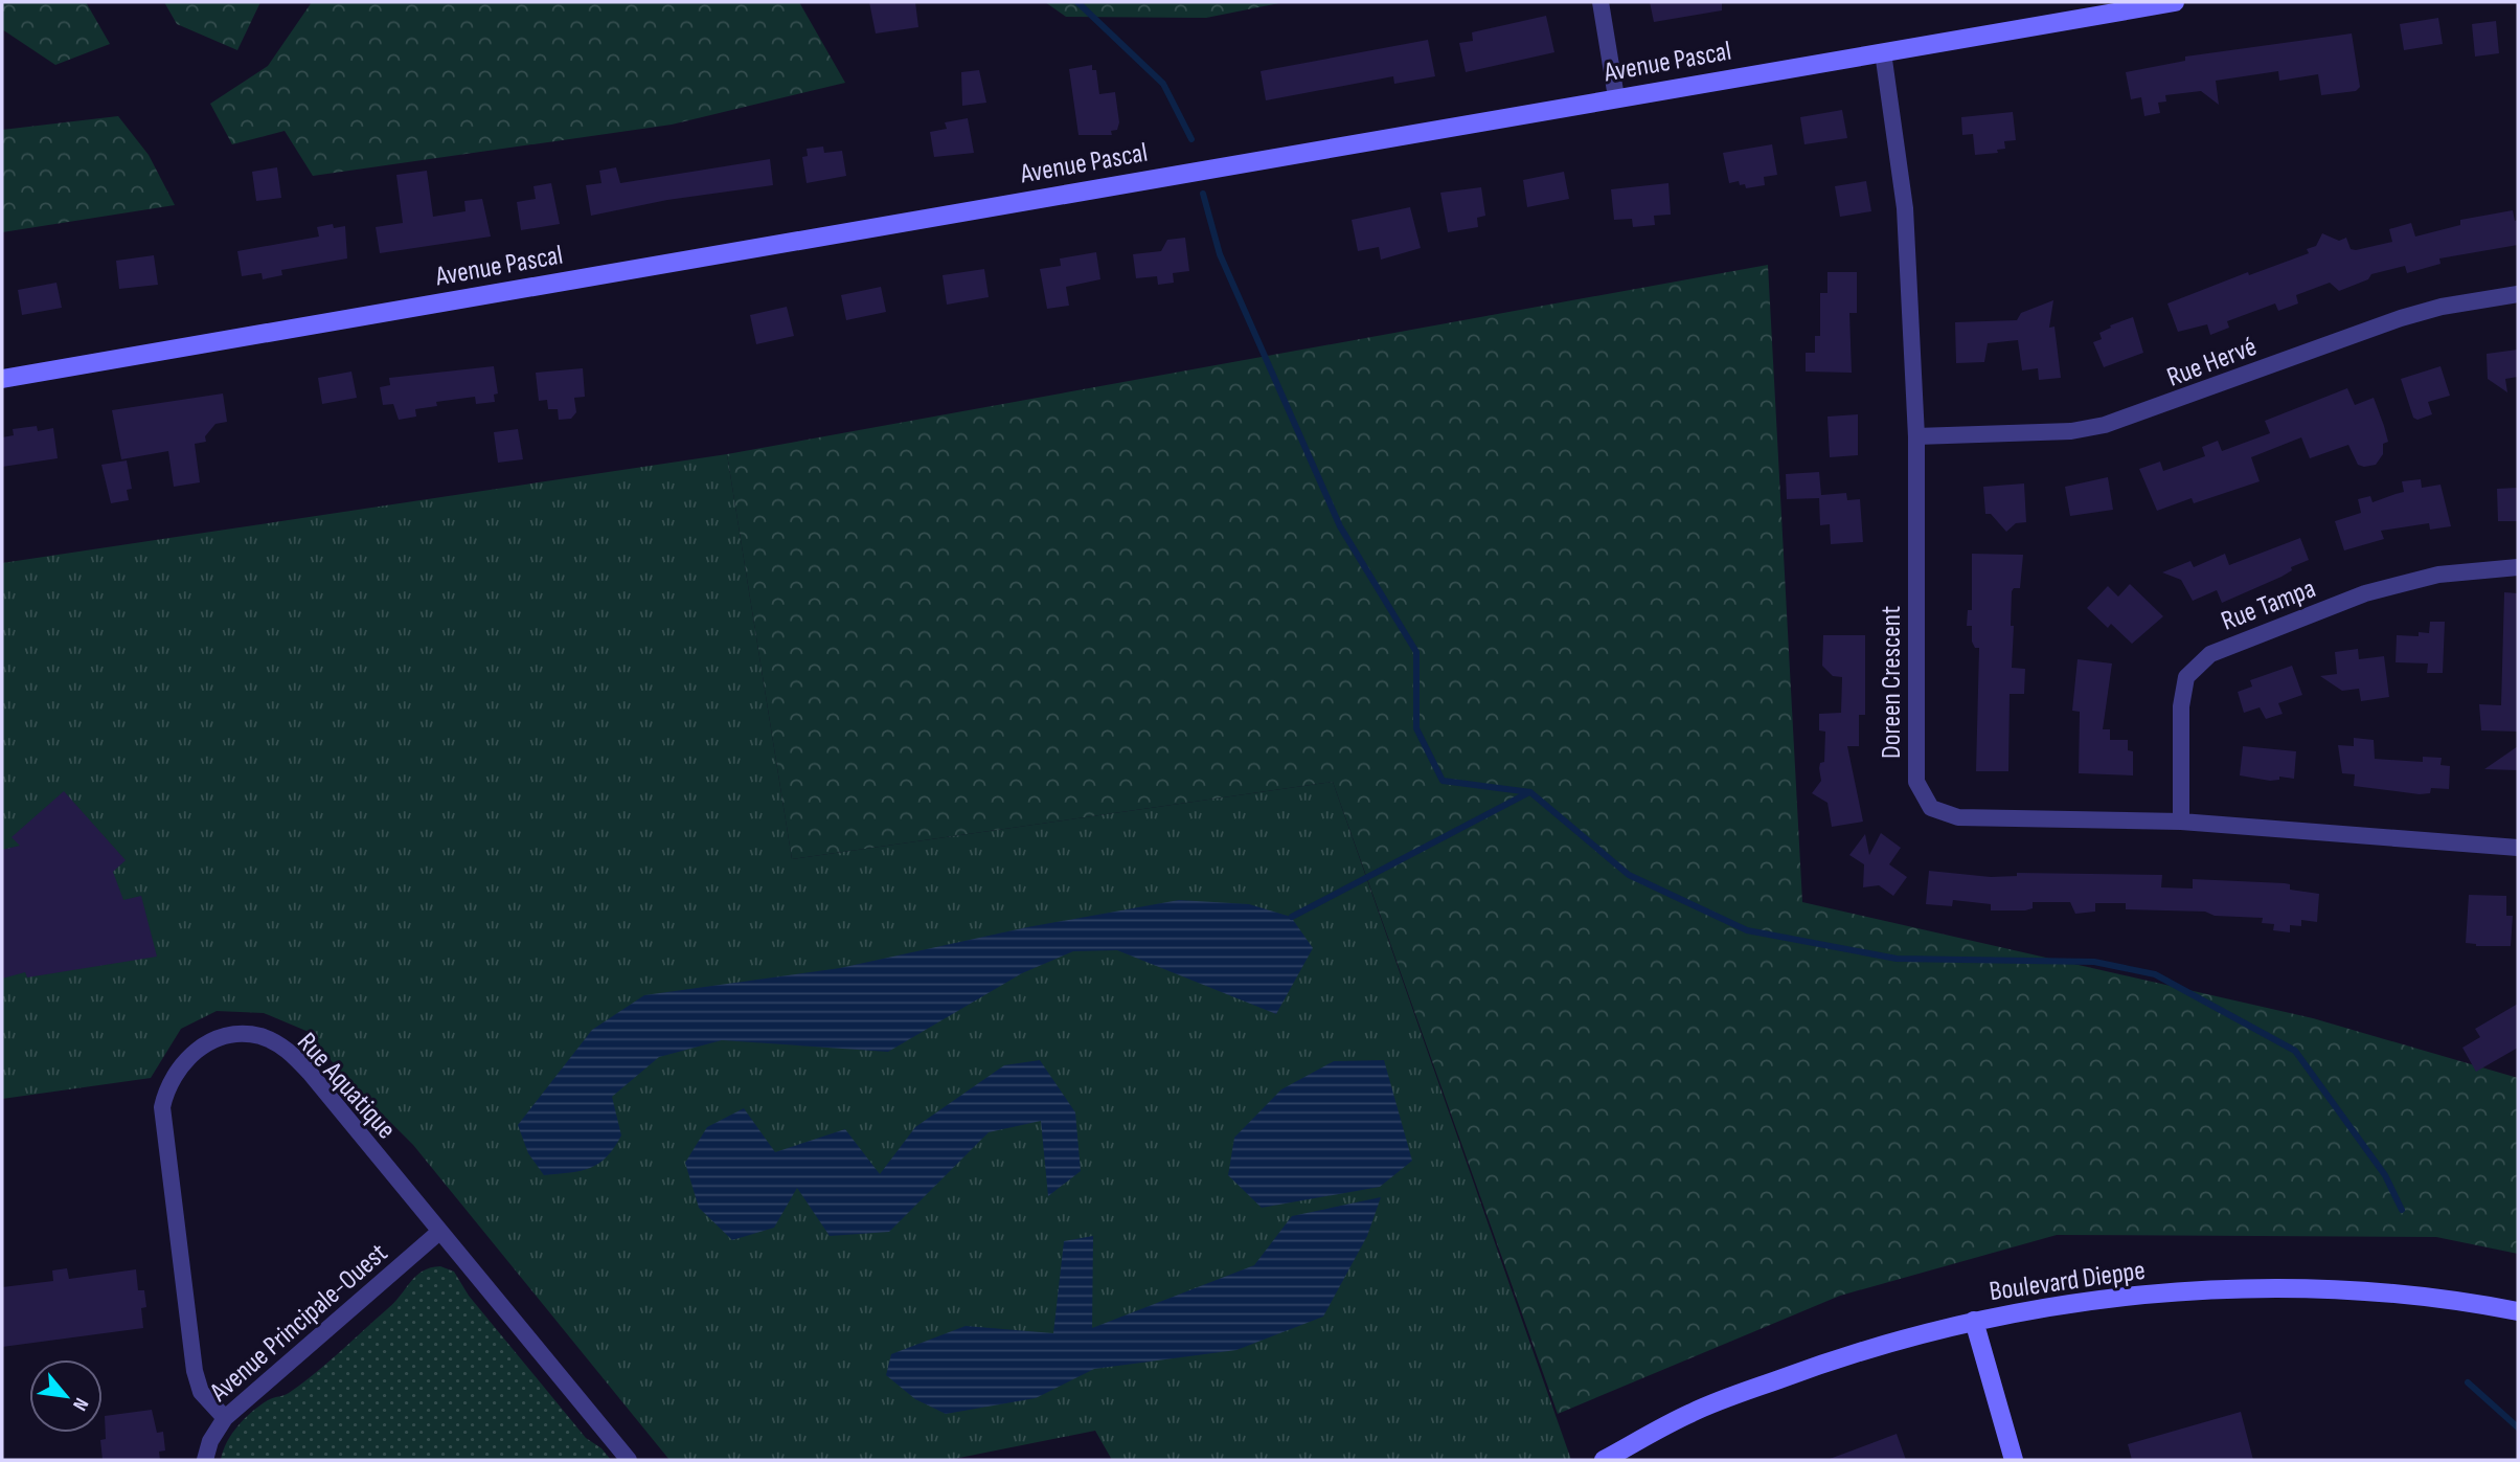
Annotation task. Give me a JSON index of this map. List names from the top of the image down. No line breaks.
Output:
{"streets":{"street":["Avenue Pascal","Rue Hervé","Rue Tampa","Doreen Crescent","Rue Aquatique","Boulevard Dieppe","Avenue Principale-Ouest"]},"crossings":[["Avenue Pascal","Doreen Crescent"],["Rue Hervé","Doreen Crescent"],["Rue Tampa","Doreen Crescent"],["Rue Aquatique","Avenue Principale-Ouest"]],"north":"bottom right"}
